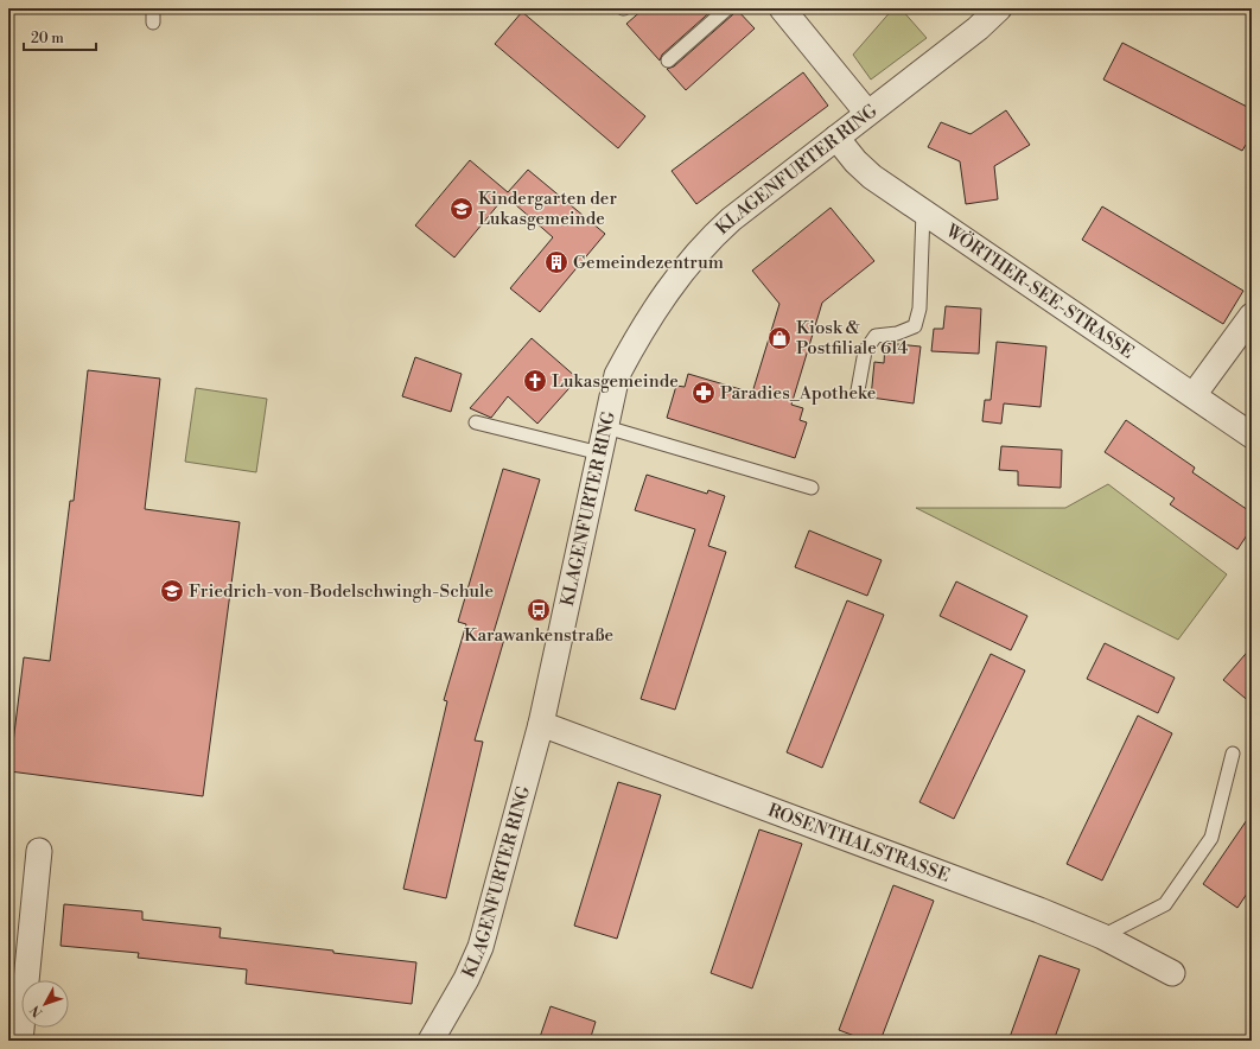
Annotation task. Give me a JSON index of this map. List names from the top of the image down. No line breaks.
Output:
{"streets":{"street":["KLAGENFURTER RING","WÖRTHER-SEE-STRASSE","ROSENTHALSTRASSE"]},"crossings":[["KLAGENFURTER RING","WÖRTHER-SEE-STRASSE"],["KLAGENFURTER RING","ROSENTHALSTRASSE"]],"places":{"school or university":["Kindergarten der Lukasgemeinde","Friedrich-von-Bodelschwingh-Schule"],"building":["Gemeindezentrum"],"shop":["Kiosk & Postfiliale 614"],"church":["Lukasgemeinde"],"pharmacy":["Paradies_Apotheke"],"bus stop":["Karawankenstraße"]},"scale_bar":"20 m","north":"bottom left"}
